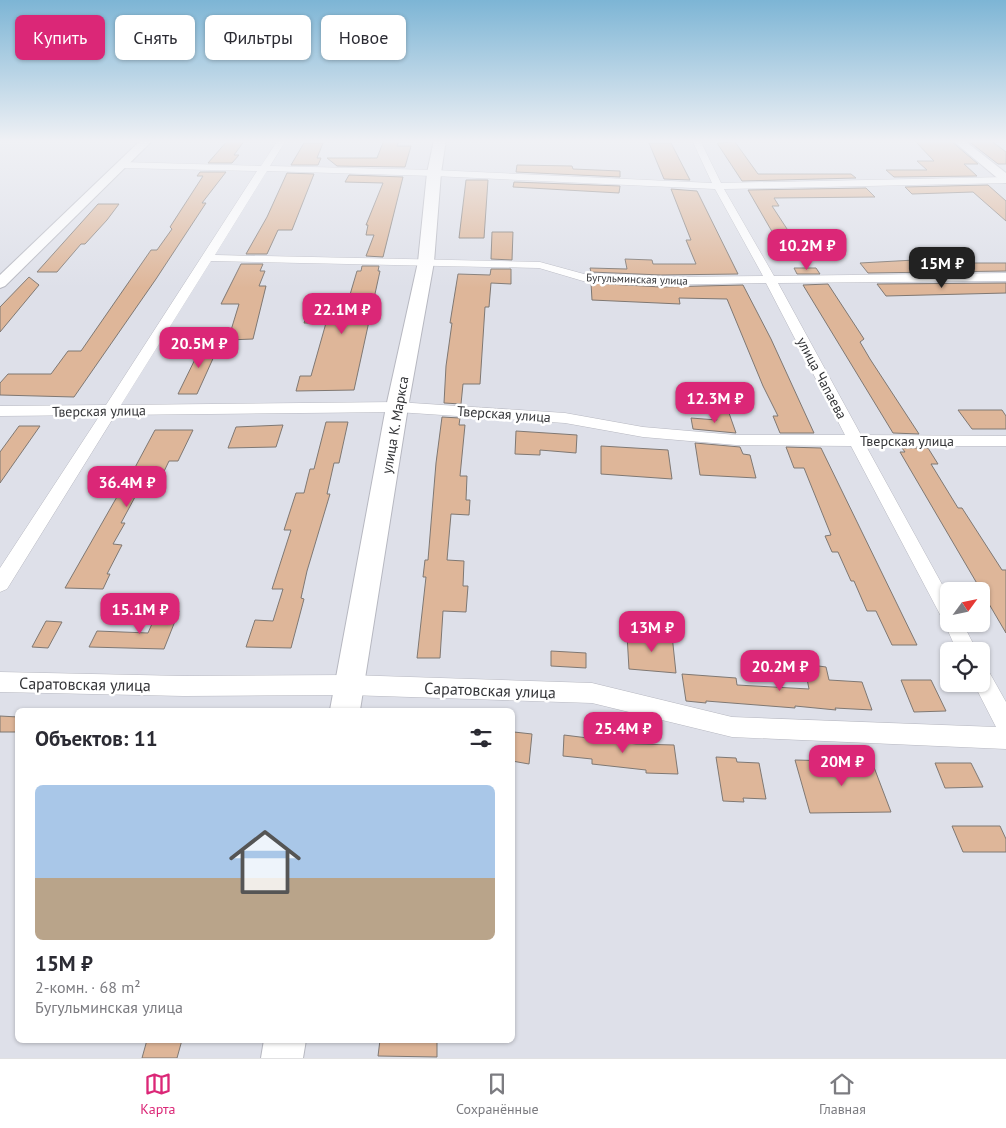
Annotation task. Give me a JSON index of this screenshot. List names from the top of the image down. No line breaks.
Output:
{"streets":{"main road":["улица К. Маркса"],"street":["Бугульминская улица","улица Чапаева","Тверская улица","Саратовская улица"]},"crossings":[["Бугульминская улица","улица Чапаева"],["Бугульминская улица","улица К. Маркса"],["улица Чапаева","Тверская улица"],["Тверская улица","улица К. Маркса"],["улица К. Маркса","Саратовская улица"]],"north":"top right","page":{"chip":["Купить","Снять","Фильтры","Новое"],"price":["10.2M ₽","15M ₽","22.1M ₽","20.5M ₽","12.3M ₽","36.4M ₽","15.1M ₽","13M ₽","20.2M ₽","25.4M ₽","20M ₽"],"heading":"Объектов: 11","list":[{"name":"15M ₽","note":"2-комн. · 68 m² · Бугульминская улица"}],"tabs":["Карта","Сохранённые","Главная"]}}
